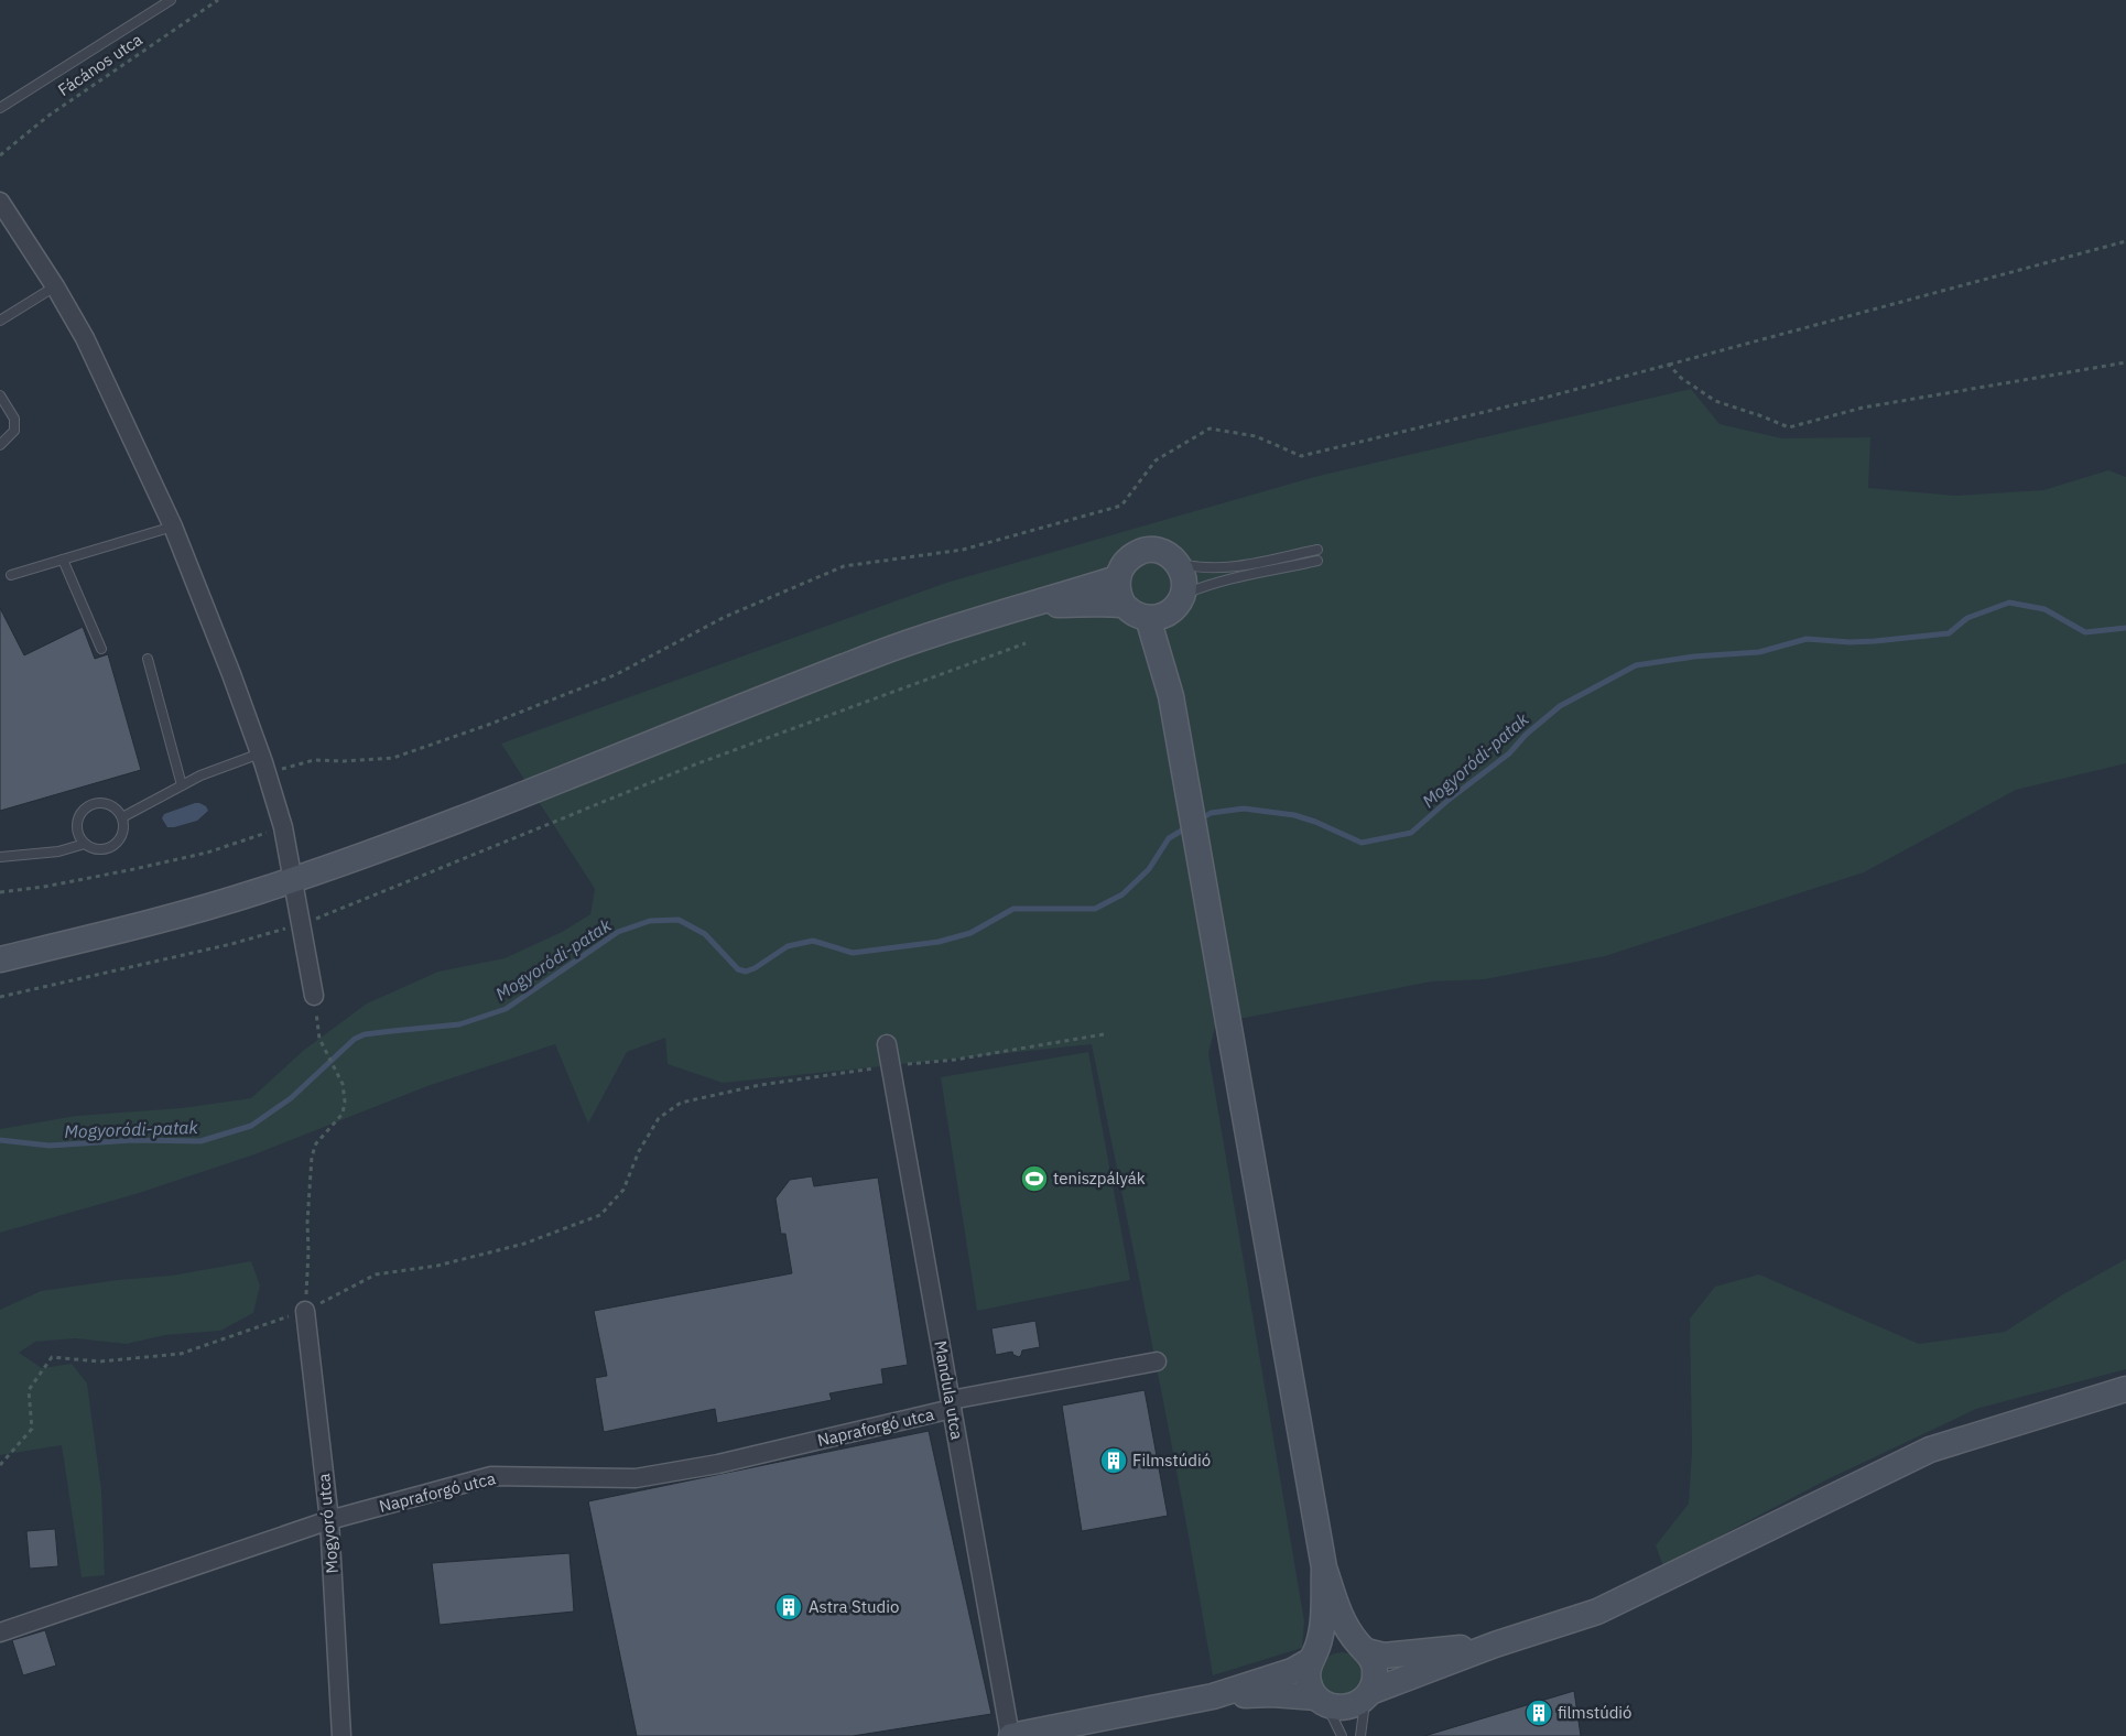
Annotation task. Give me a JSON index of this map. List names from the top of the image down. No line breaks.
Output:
{"streets":{"street":["Mandula utca","Napraforgó utca","Mogyoró utca"],"path":["Fácános utca"]},"crossings":[["Mandula utca","Napraforgó utca"],["Napraforgó utca","Mogyoró utca"]],"water":["Mogyoródi-patak"],"places":{"sports":["teniszpályák"],"building":["Filmstúdió","Astra Studio","filmstúdió"]}}
